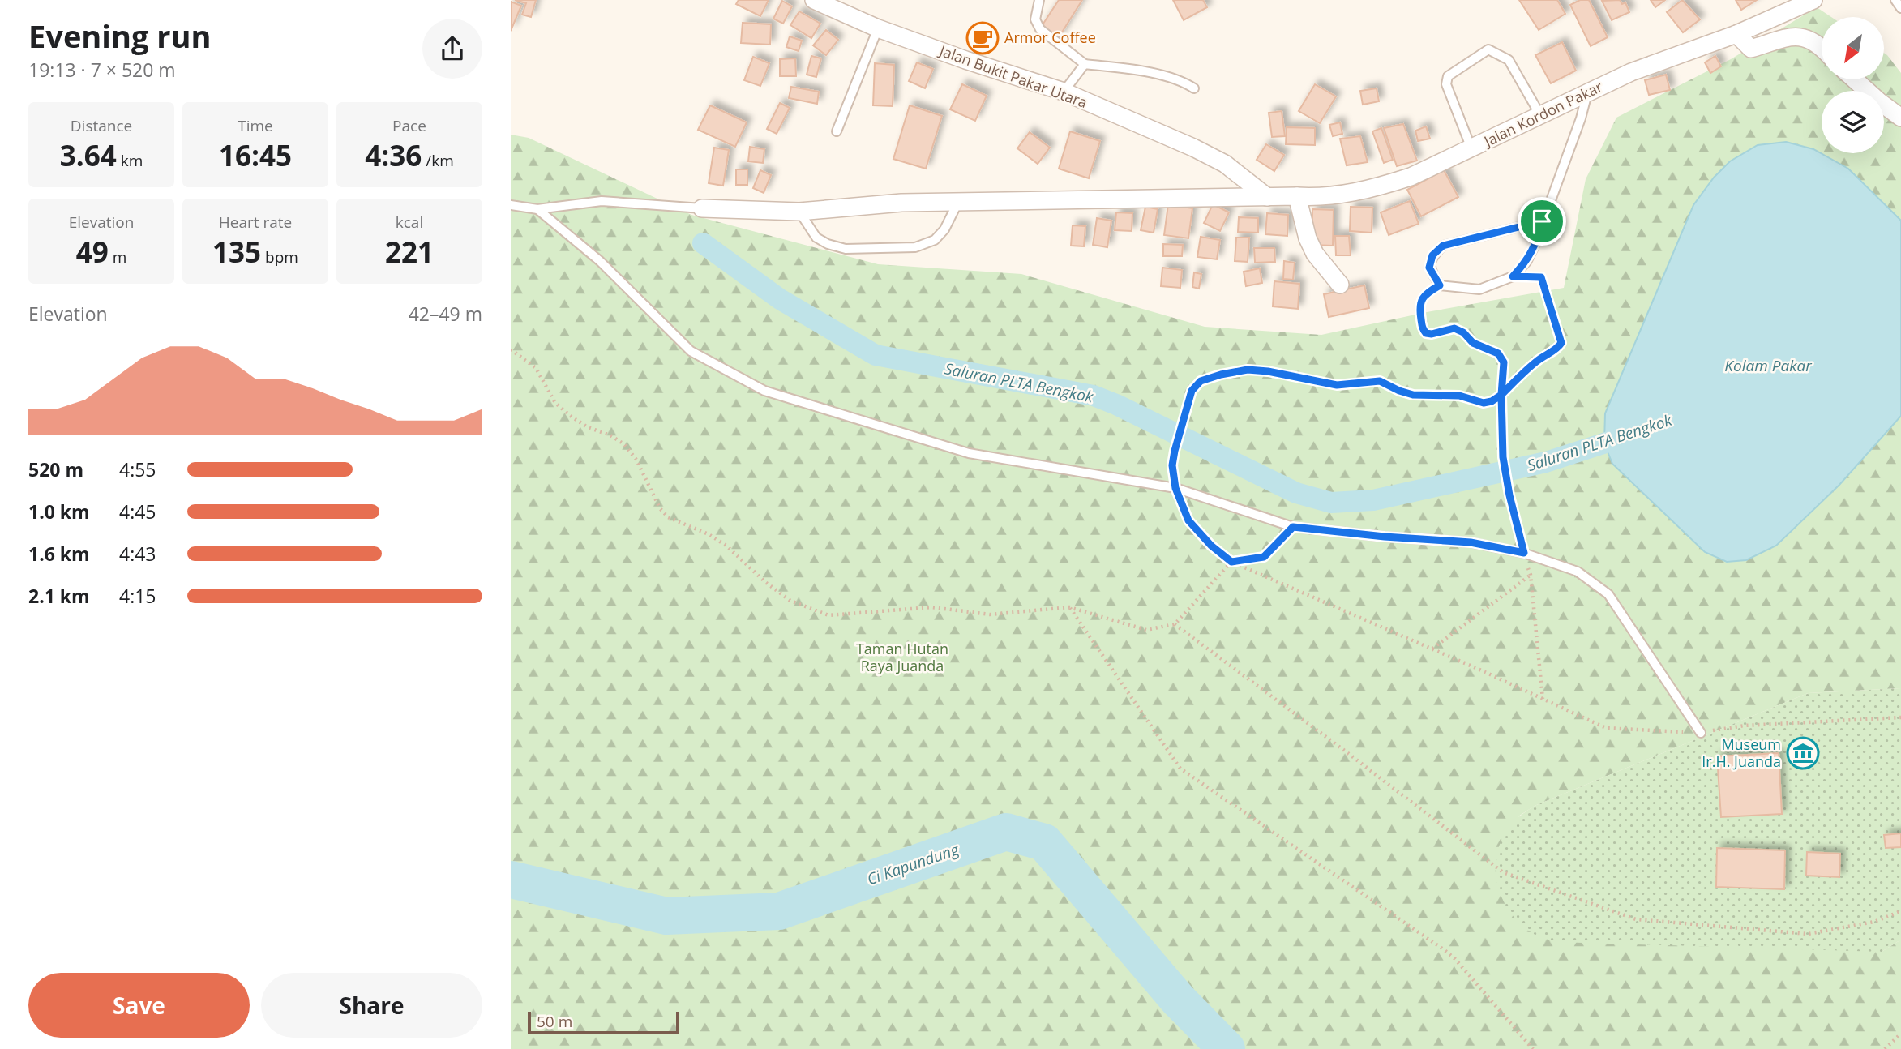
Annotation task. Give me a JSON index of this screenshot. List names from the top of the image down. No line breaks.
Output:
{"streets":{"street":["Jalan Bukit Pakar Utara","Jalan Kordon Pakar"]},"crossings":[["Jalan Bukit Pakar Utara","Jalan Kordon Pakar"]],"water":["Kolam Pakar","Saluran PLTA Bengkok","Ci Kapundung"],"parks":["Taman Hutan Raya Juanda"],"places":{"cafe":["Armor Coffee"],"museum":["Museum Ir.H. Juanda"]},"scale_bar":"50 m","north":"bottom left","page":{"heading":["Evening run","19:13 · 7 × 520 m"],"stats":[["Distance","3.64 km"],["Time","16:45"],["Pace","4:36 /km"],["Elevation","49 m"],["Heart rate","135 bpm"],["kcal","221"]],"chart":["Elevation","42–49 m"],"list":[{"name":"520 m","note":"4:55"},{"name":"1.0 km","note":"4:45"},{"name":"1.6 km","note":"4:43"},{"name":"2.1 km","note":"4:15"}],"buttons":["Save","Share"],"scale":"50 m"}}
